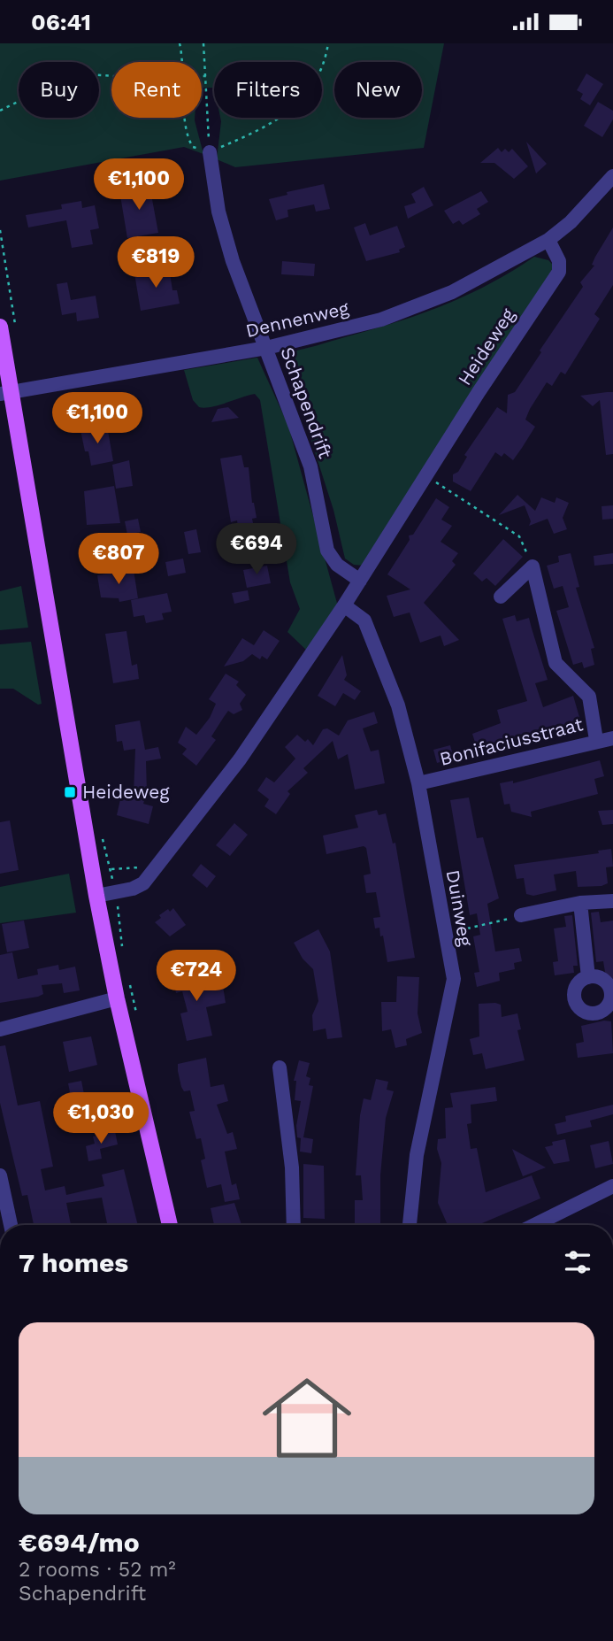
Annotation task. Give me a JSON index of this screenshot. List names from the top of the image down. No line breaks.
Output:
{"streets":{"street":["Dennenweg","Heideweg","Schapendrift","Bonifaciusstraat","Duinweg"]},"crossings":[["Dennenweg","Heideweg"],["Dennenweg","Schapendrift"],["Heideweg","Schapendrift"],["Heideweg","Duinweg"],["Bonifaciusstraat","Duinweg"]],"places":{"transit":["Heideweg"]},"page":{"status":"06:41","chip":["Buy","Rent","Filters","New"],"price":["€1,100","€819","€1,100","€694","€807","€724","€1,030"],"heading":"7 homes","list":[{"name":"€694/mo","note":"2 rooms · 52 m² · Schapendrift"}]}}
